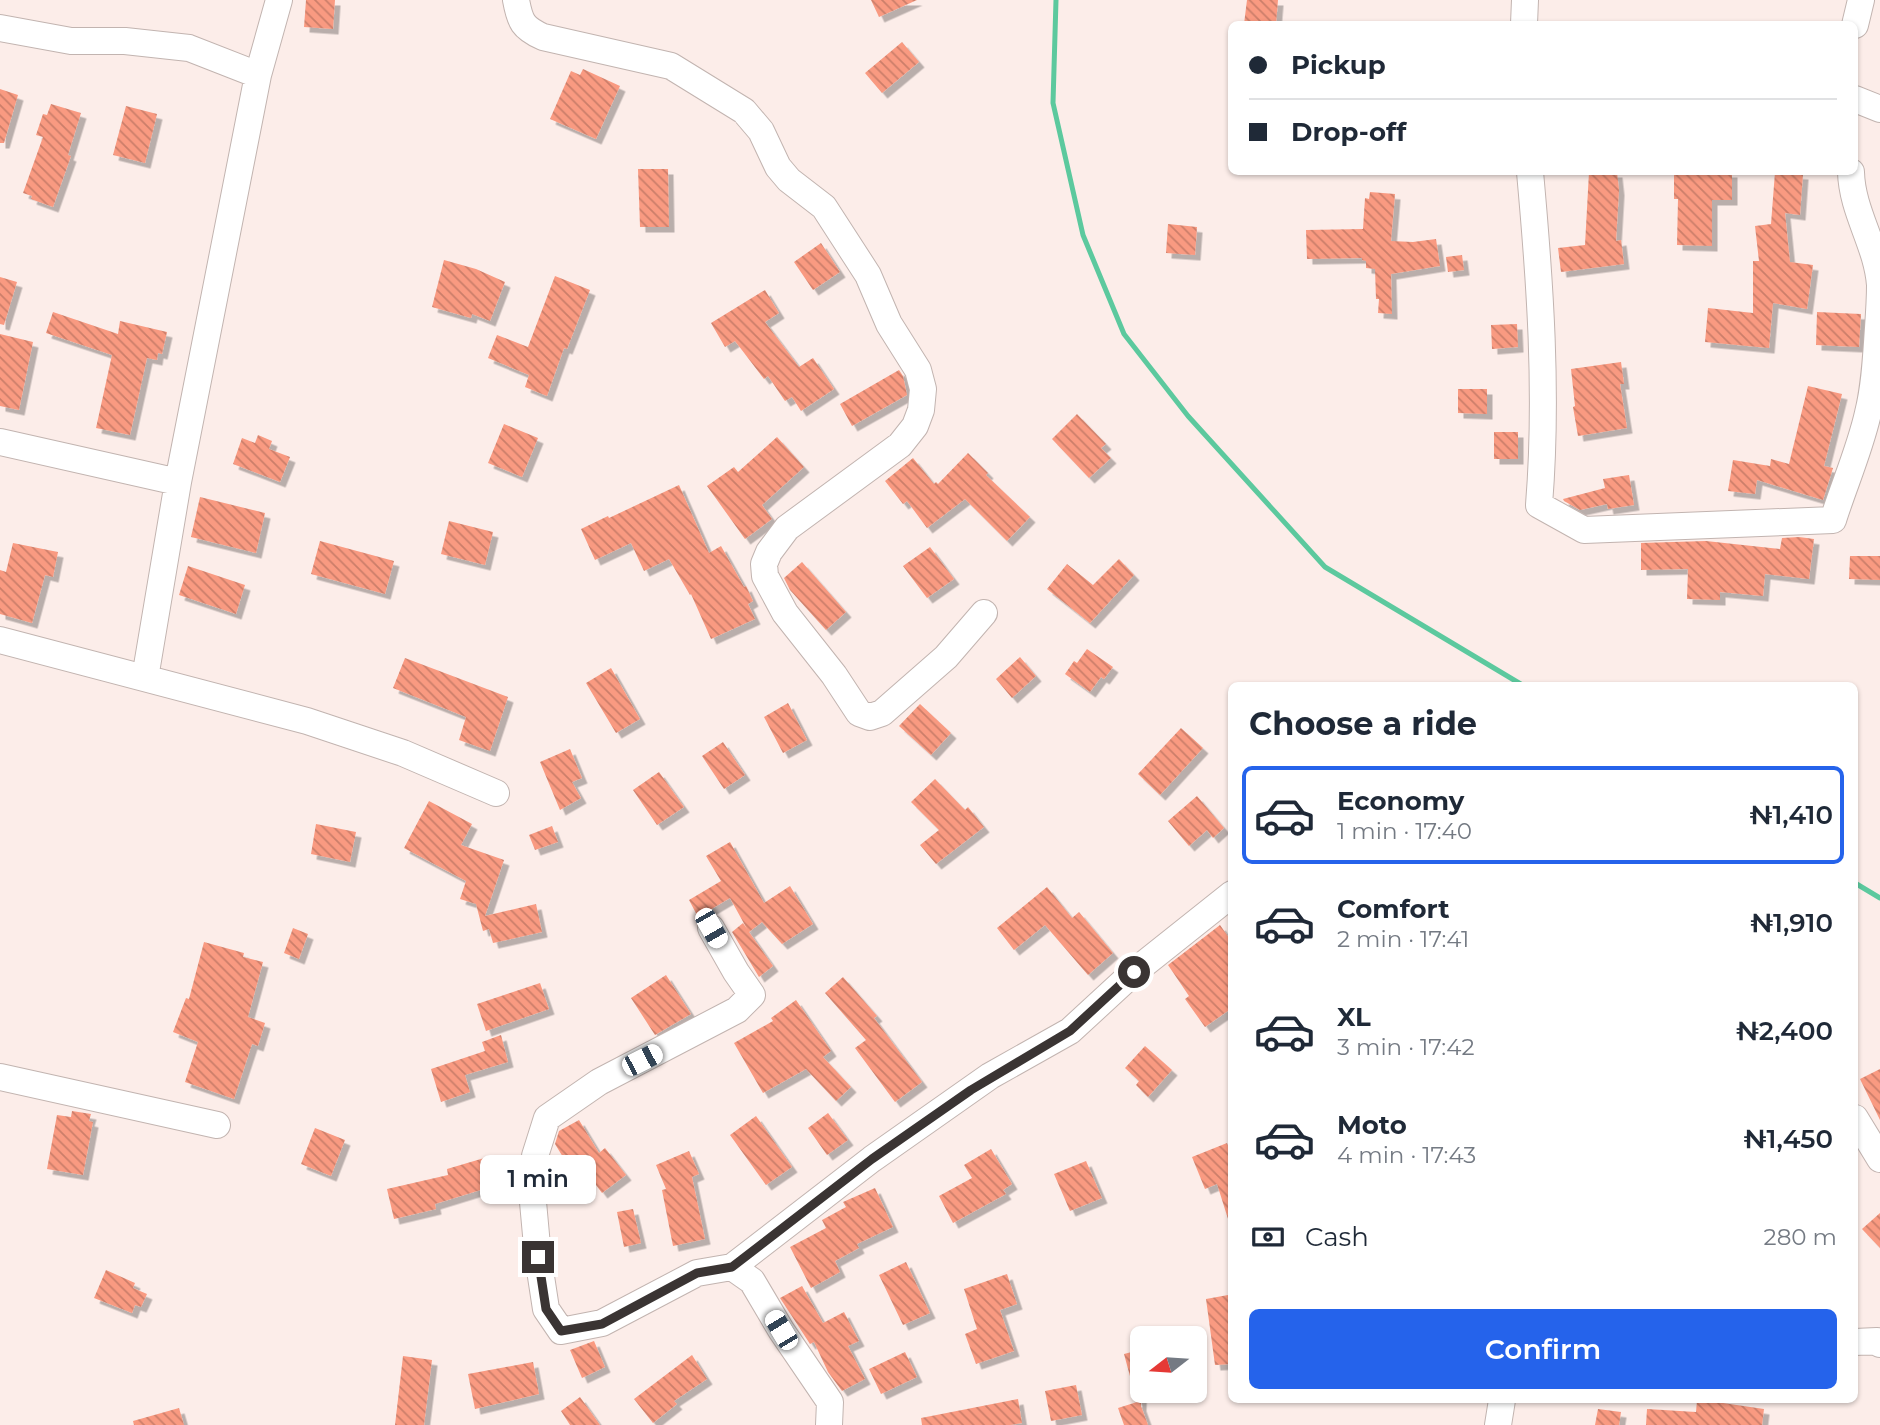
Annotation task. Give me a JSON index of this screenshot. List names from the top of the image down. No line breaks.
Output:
{"north":"left","page":{"banner":["Pickup","Drop-off"],"heading":"Choose a ride","list":[{"name":"Economy","note":"1 min · 17:40","value":"₦1,410"},{"name":"Comfort","note":"2 min · 17:41","value":"₦1,910"},{"name":"XL","note":"3 min · 17:42","value":"₦2,400"},{"name":"Moto","note":"4 min · 17:43","value":"₦1,450"}],"bubble":"1 min","pay":["Cash","280 m"],"buttons":"Confirm"}}
